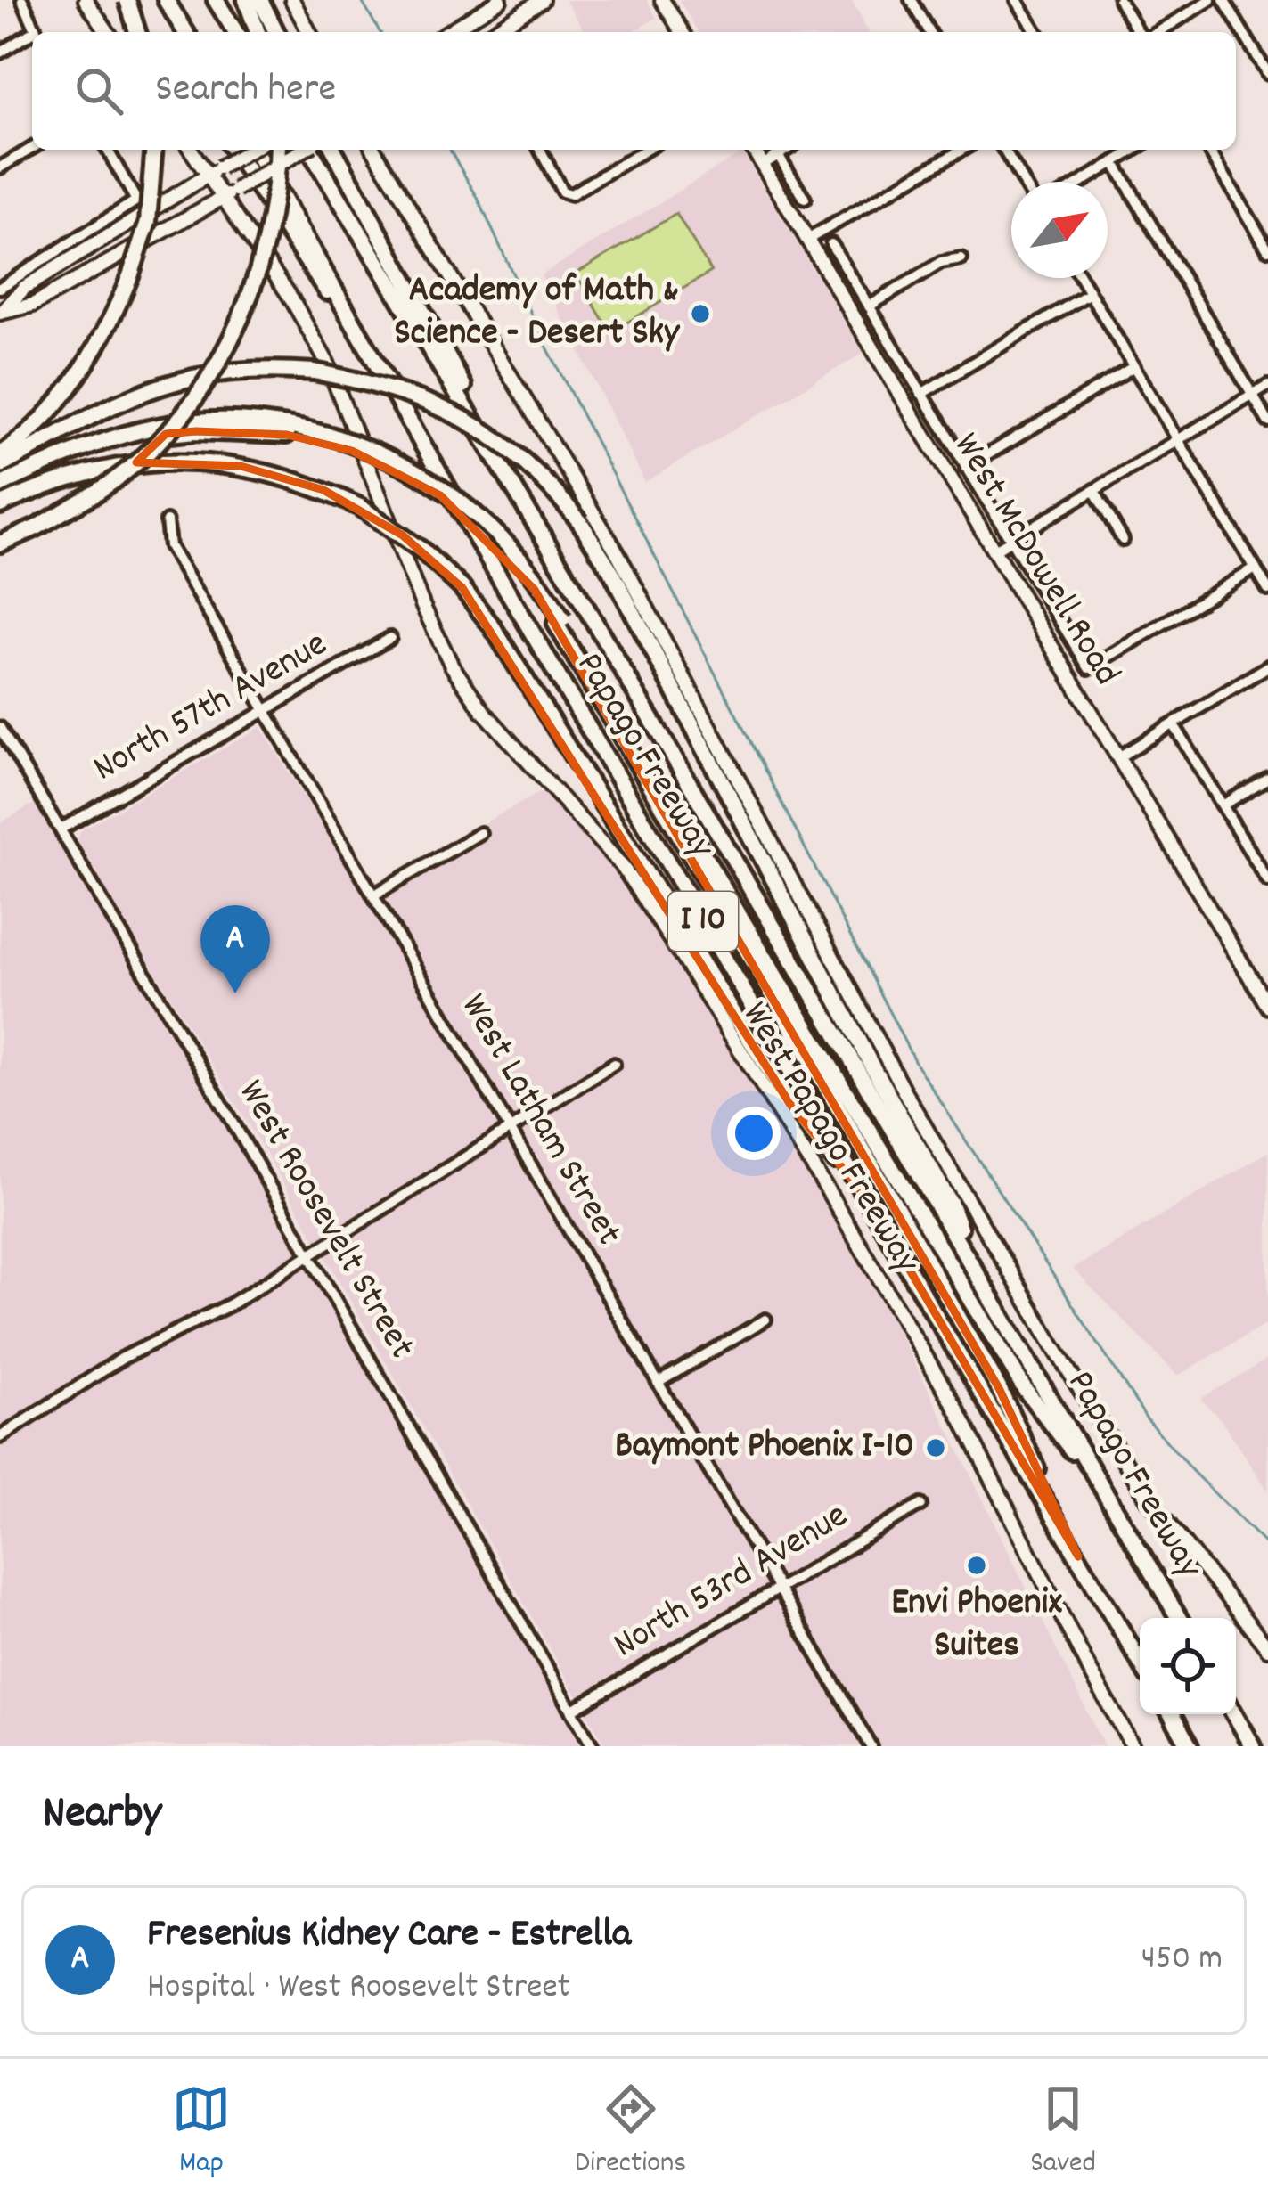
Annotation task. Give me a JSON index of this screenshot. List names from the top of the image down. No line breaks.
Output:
{"streets":{"highway":["Papago Freeway","I 10"],"main road":["West McDowell Road","West Papago Freeway"],"street":["North 57th Avenue","West Latham Street","West Roosevelt Street","North 53rd Avenue"]},"crossings":[["North 57th Avenue","West Latham Street"],["North 57th Avenue","West Roosevelt Street"],["West Latham Street","North 53rd Avenue"],["West Roosevelt Street","North 53rd Avenue"]],"places":["Academy of Math & Science - Desert Sky","Baymont Phoenix I-10","Envi Phoenix Suites"],"north":"top right","page":{"search":"Search here","pins":"A","heading":"Nearby","list":[{"mark":"A","name":"Fresenius Kidney Care - Estrella","note":"Hospital · West Roosevelt Street","value":"450 m"}],"nav":["Map","Directions","Saved"]}}
